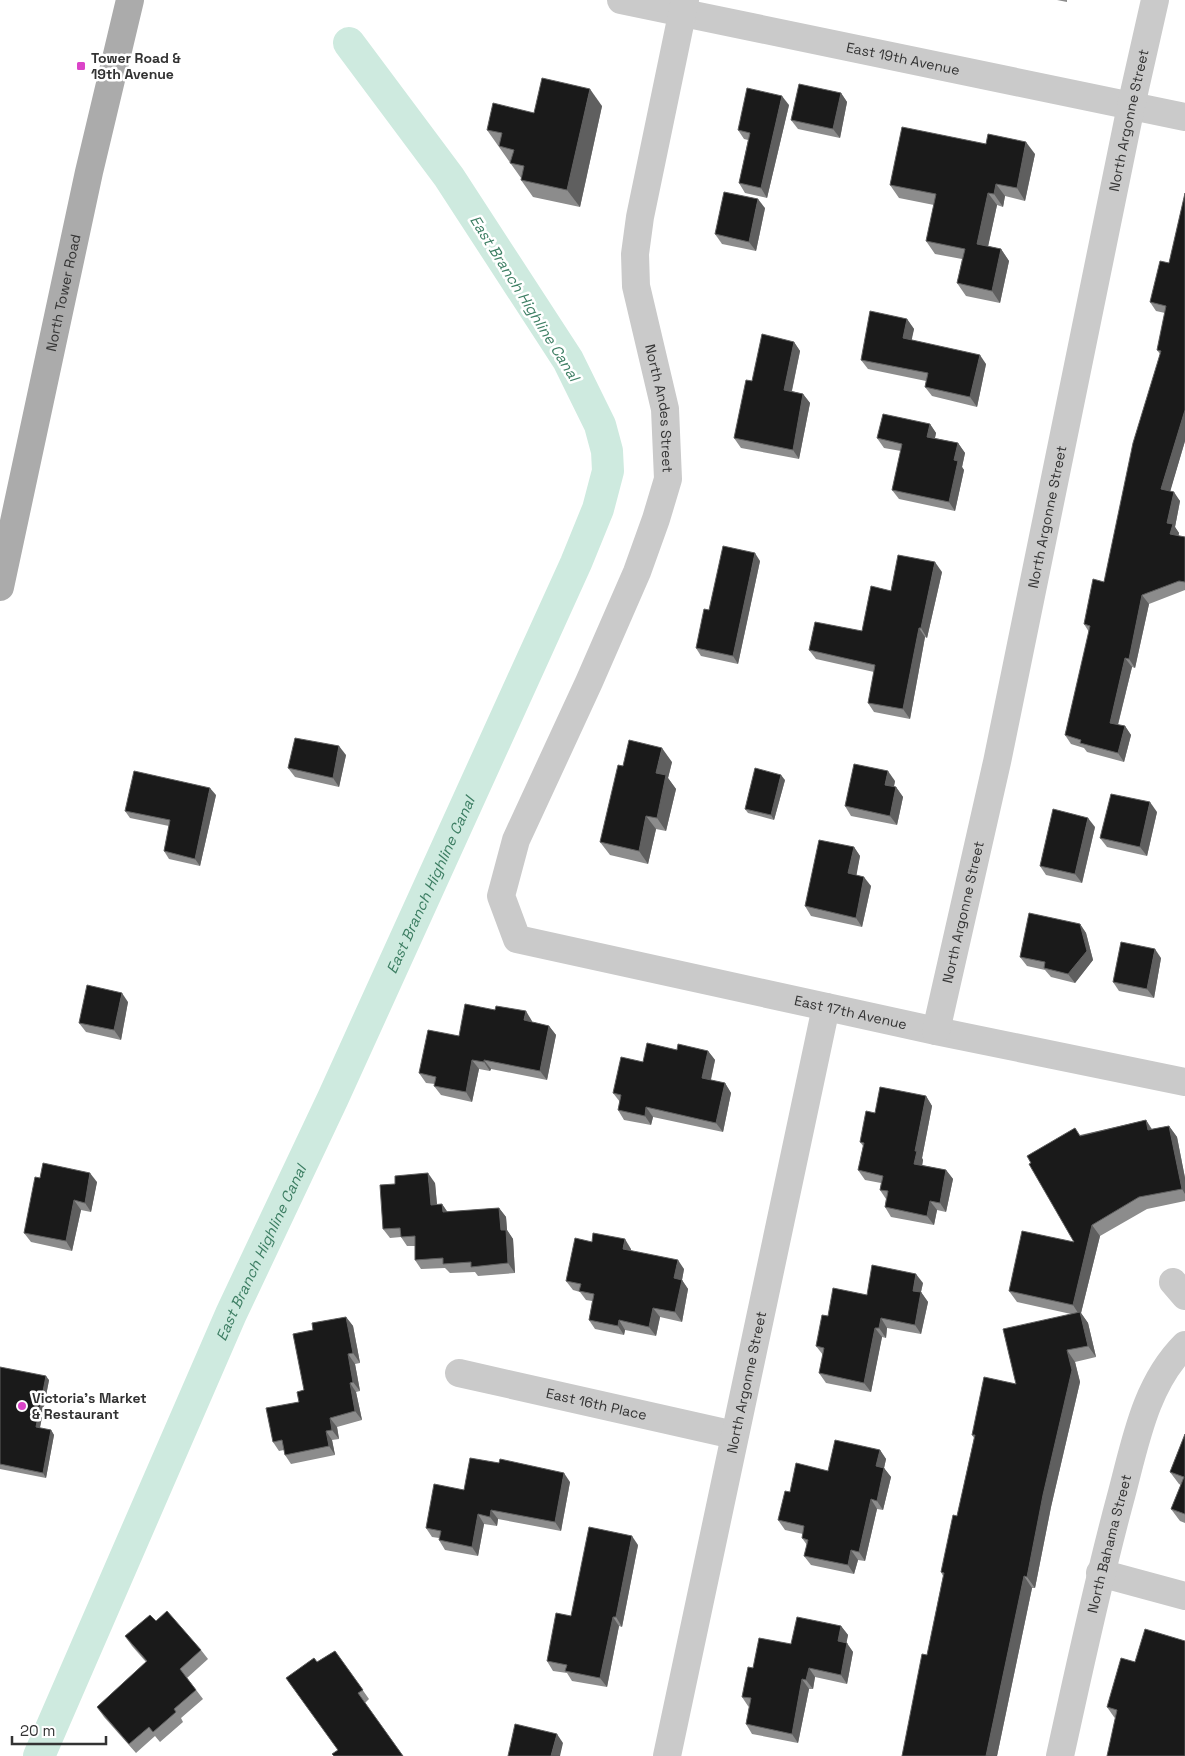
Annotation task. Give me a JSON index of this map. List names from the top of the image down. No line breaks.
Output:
{"streets":{"main road":["North Tower Road"],"street":["East 19th Avenue","North Argonne Street","North Andes Street","East 17th Avenue","East 16th Place","North Bahama Street"]},"crossings":[["East 19th Avenue","North Argonne Street"],["East 19th Avenue","North Andes Street"],["North Argonne Street","East 17th Avenue"],["North Argonne Street","East 16th Place"],["North Andes Street","East 17th Avenue"]],"water":["East Branch Highline Canal"],"places":{"transit":["Tower Road & 19th Avenue"],"other":["Victoria's Market & Restaurant"]},"scale_bar":"20 m"}
